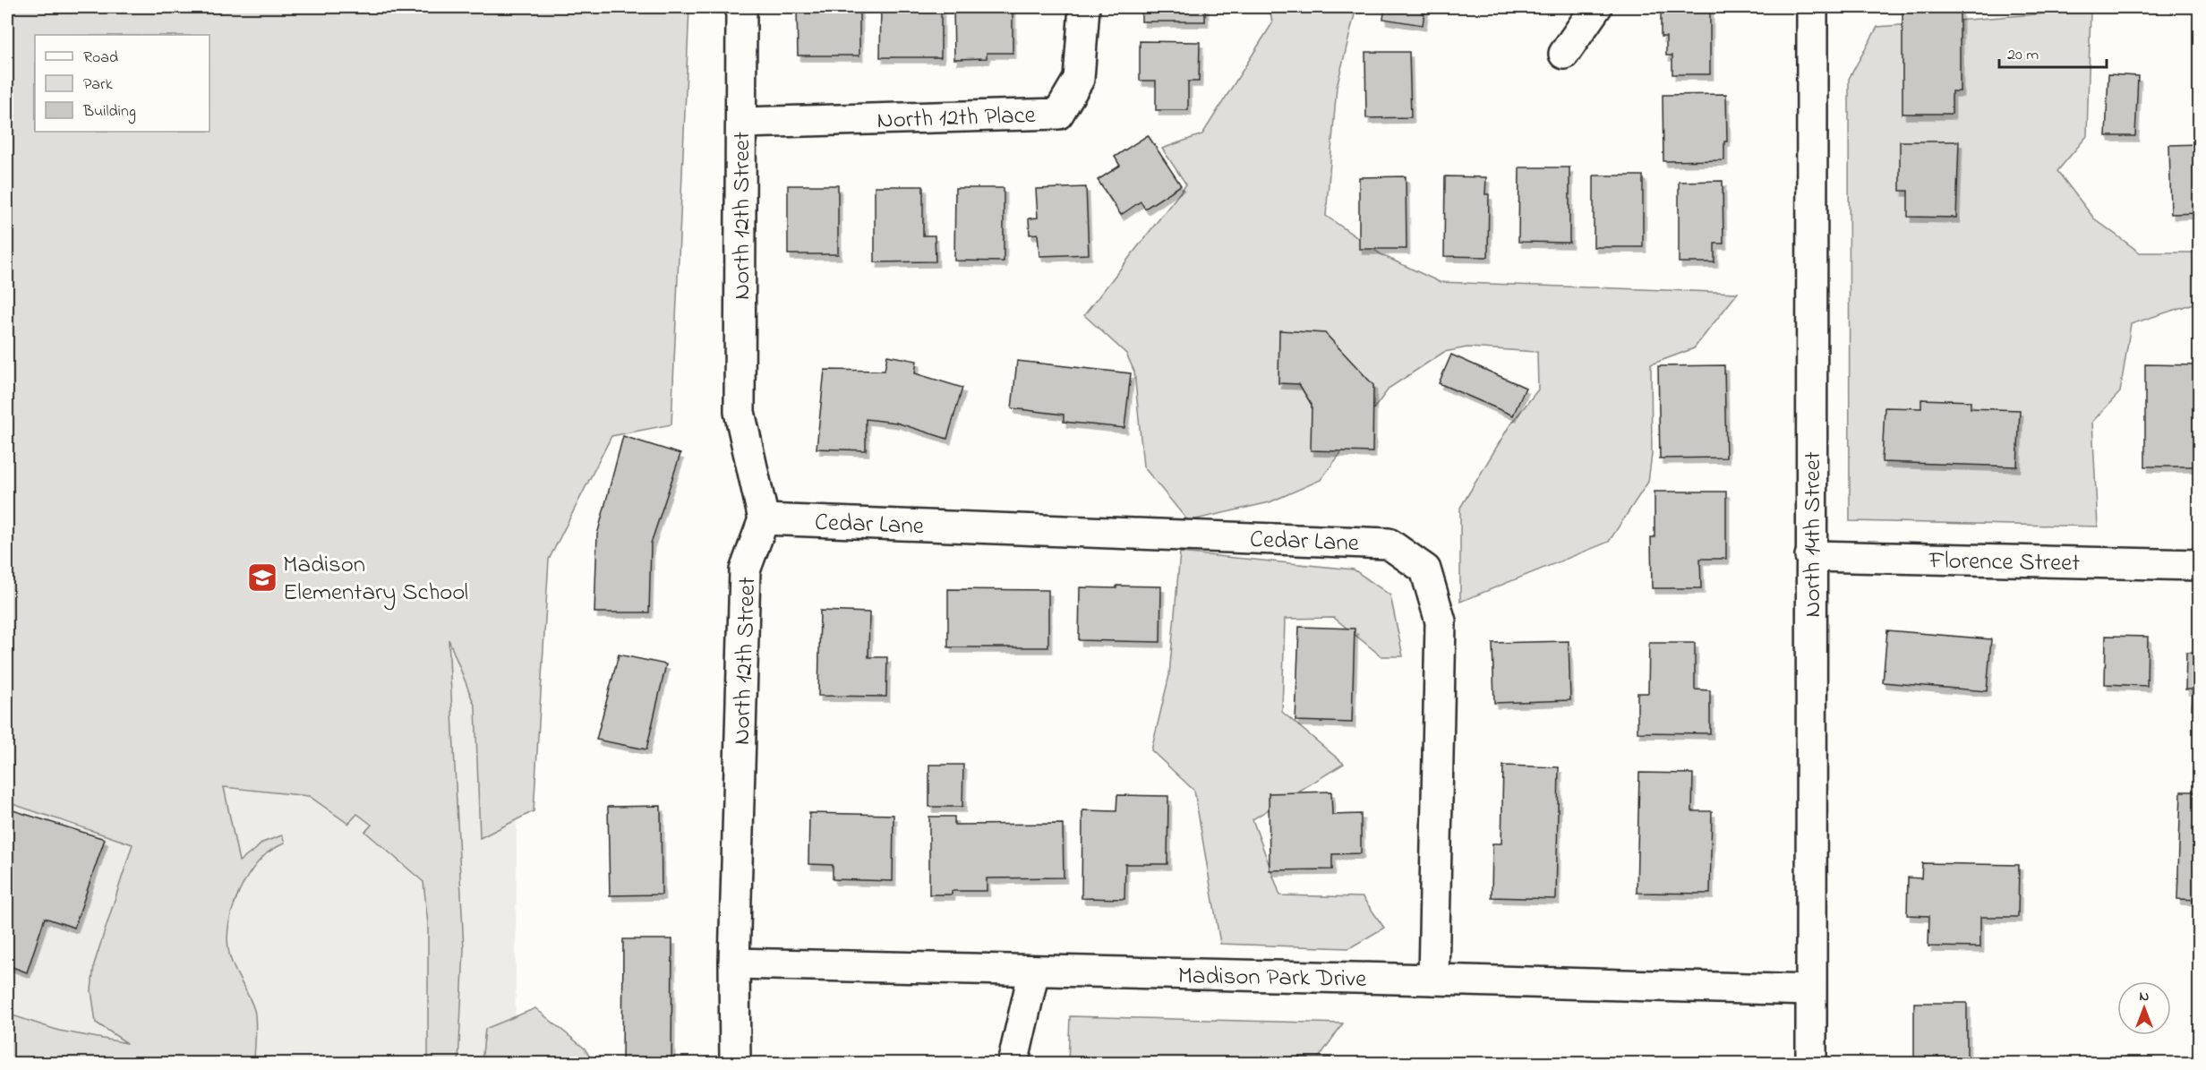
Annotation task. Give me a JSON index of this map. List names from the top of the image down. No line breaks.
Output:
{"streets":{"street":["North 12th Place","North 12th Street","Cedar Lane","North 14th Street","Florence Street","Madison Park Drive"]},"crossings":[["North 12th Place","North 12th Street"],["North 12th Street","Cedar Lane"],["North 12th Street","Madison Park Drive"],["Cedar Lane","Madison Park Drive"],["North 14th Street","Florence Street"],["North 14th Street","Madison Park Drive"]],"places":{"school or university":["Madison Elementary School"]},"legend":["Road","Park","Building"],"scale_bar":"20 m","north":"top"}
